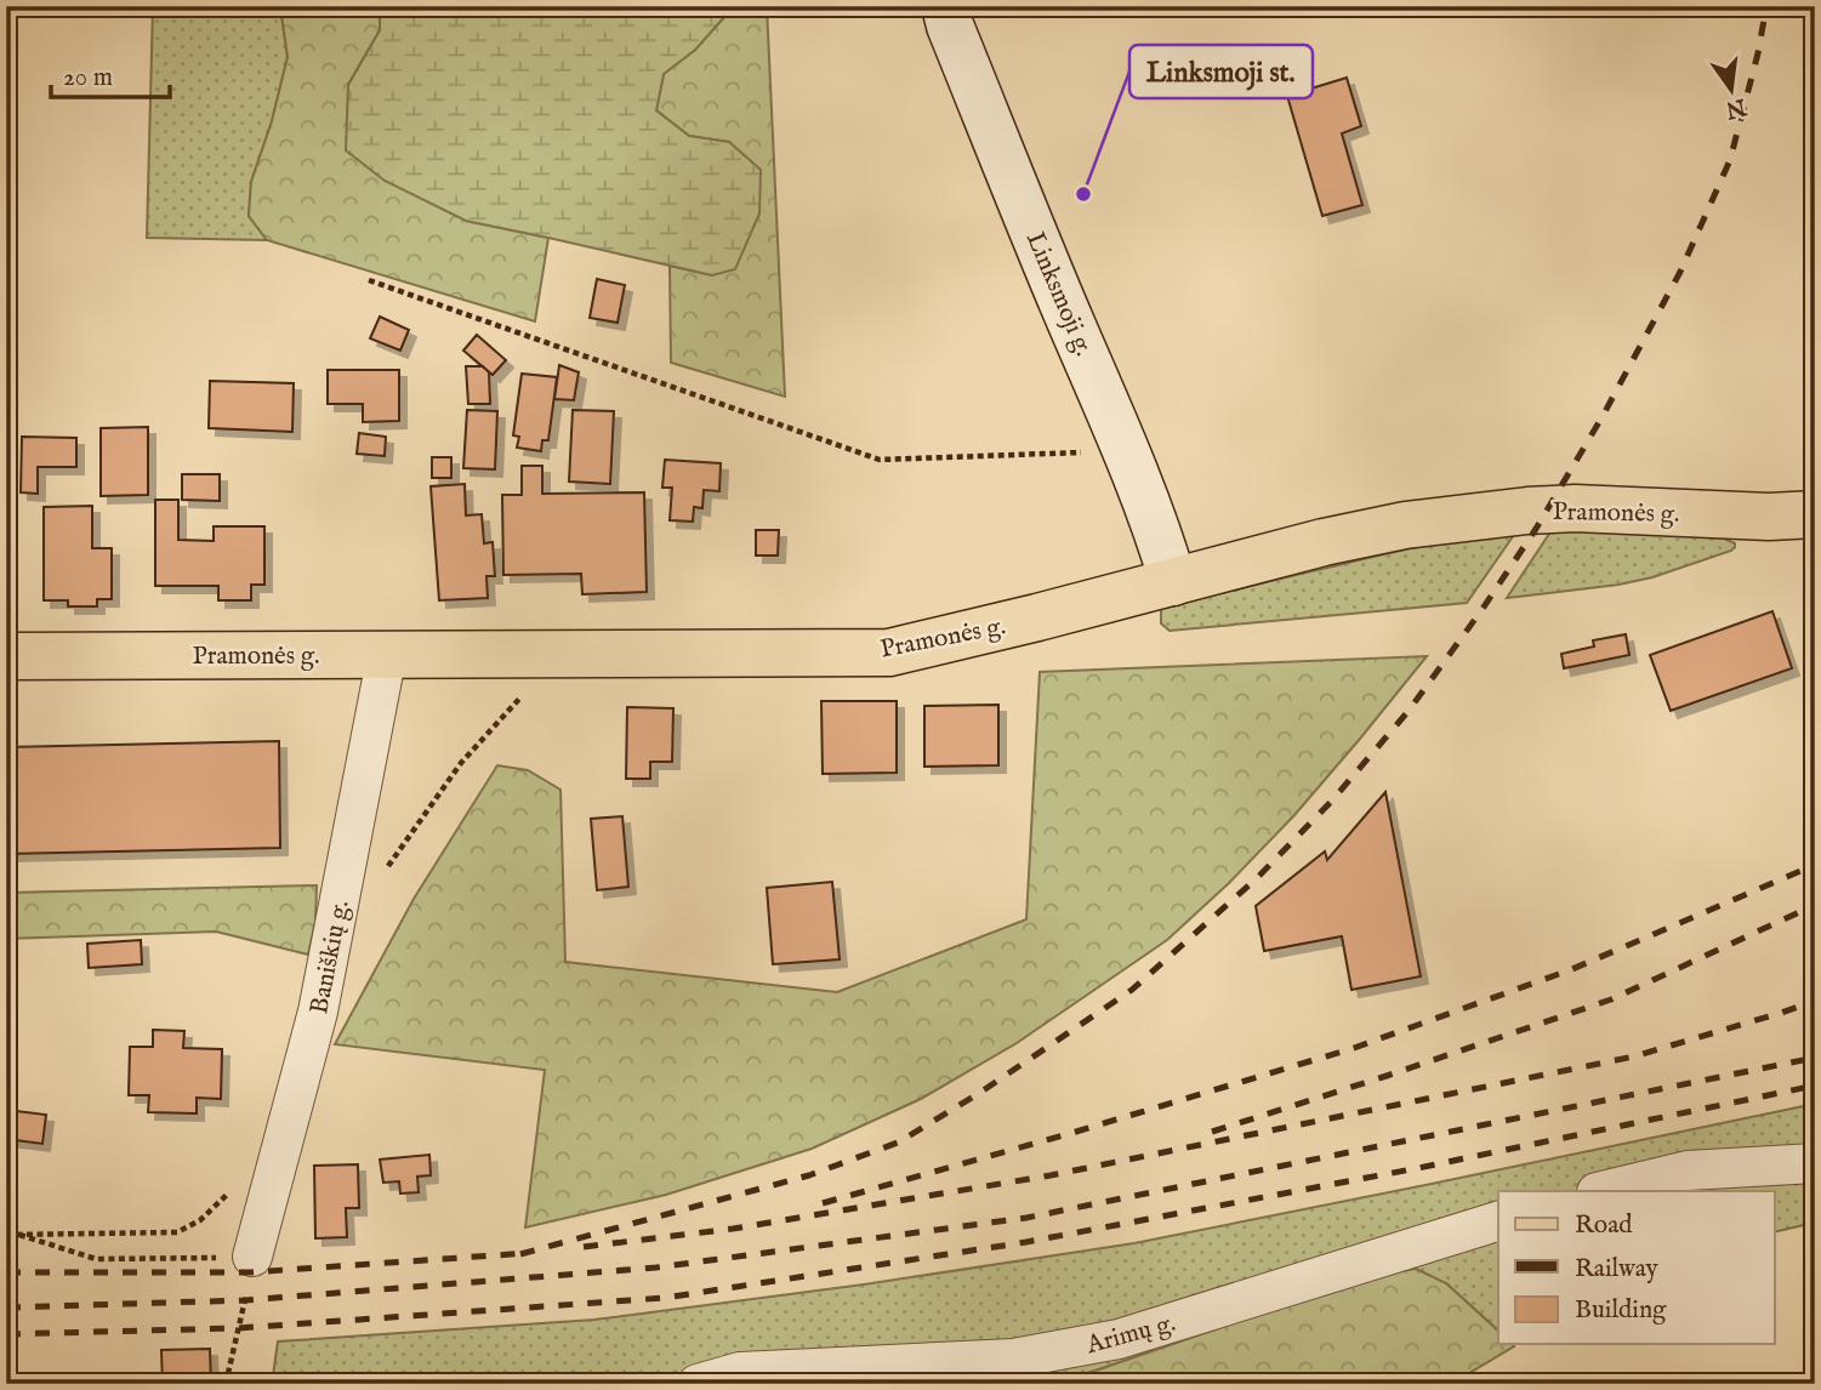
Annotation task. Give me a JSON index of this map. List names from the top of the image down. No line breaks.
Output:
{"streets":{"main road":["Linksmoji g.","Pramonės g."],"street":["Baniškių g.","Arimų g."]},"crossings":[["Linksmoji g.","Pramonės g."],["Pramonės g.","Baniškių g."]],"places":["Linksmoji st."],"legend":["Road","Railway","Building"],"scale_bar":"20 m","north":"bottom"}
